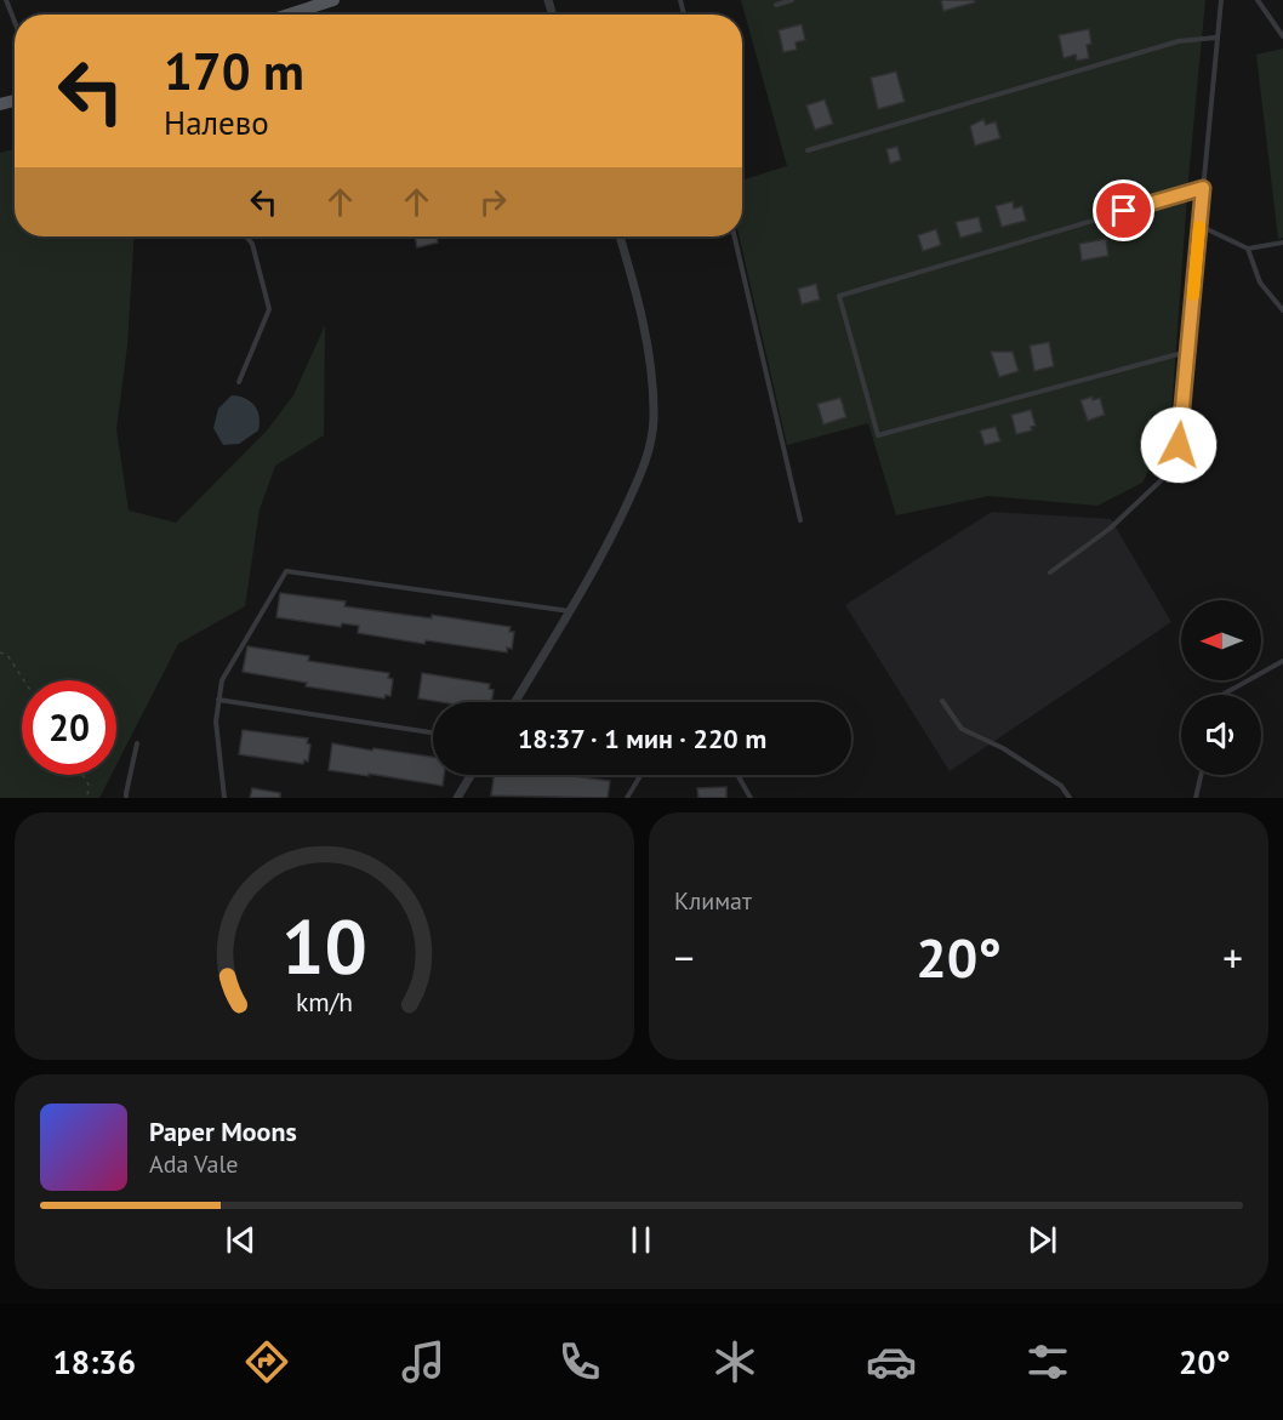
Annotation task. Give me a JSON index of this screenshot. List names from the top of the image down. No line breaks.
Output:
{"north":"left","page":{"turn":["170 m","Налево"],"limit":"20","trip":"18:37 · 1 мин · 220 m","tile":"Климат","heat":["−","20°","+"],"song":["Paper Moons","Ada Vale"],"tabs":["18:36","20°"],"gauge":["10","km/h"]}}
